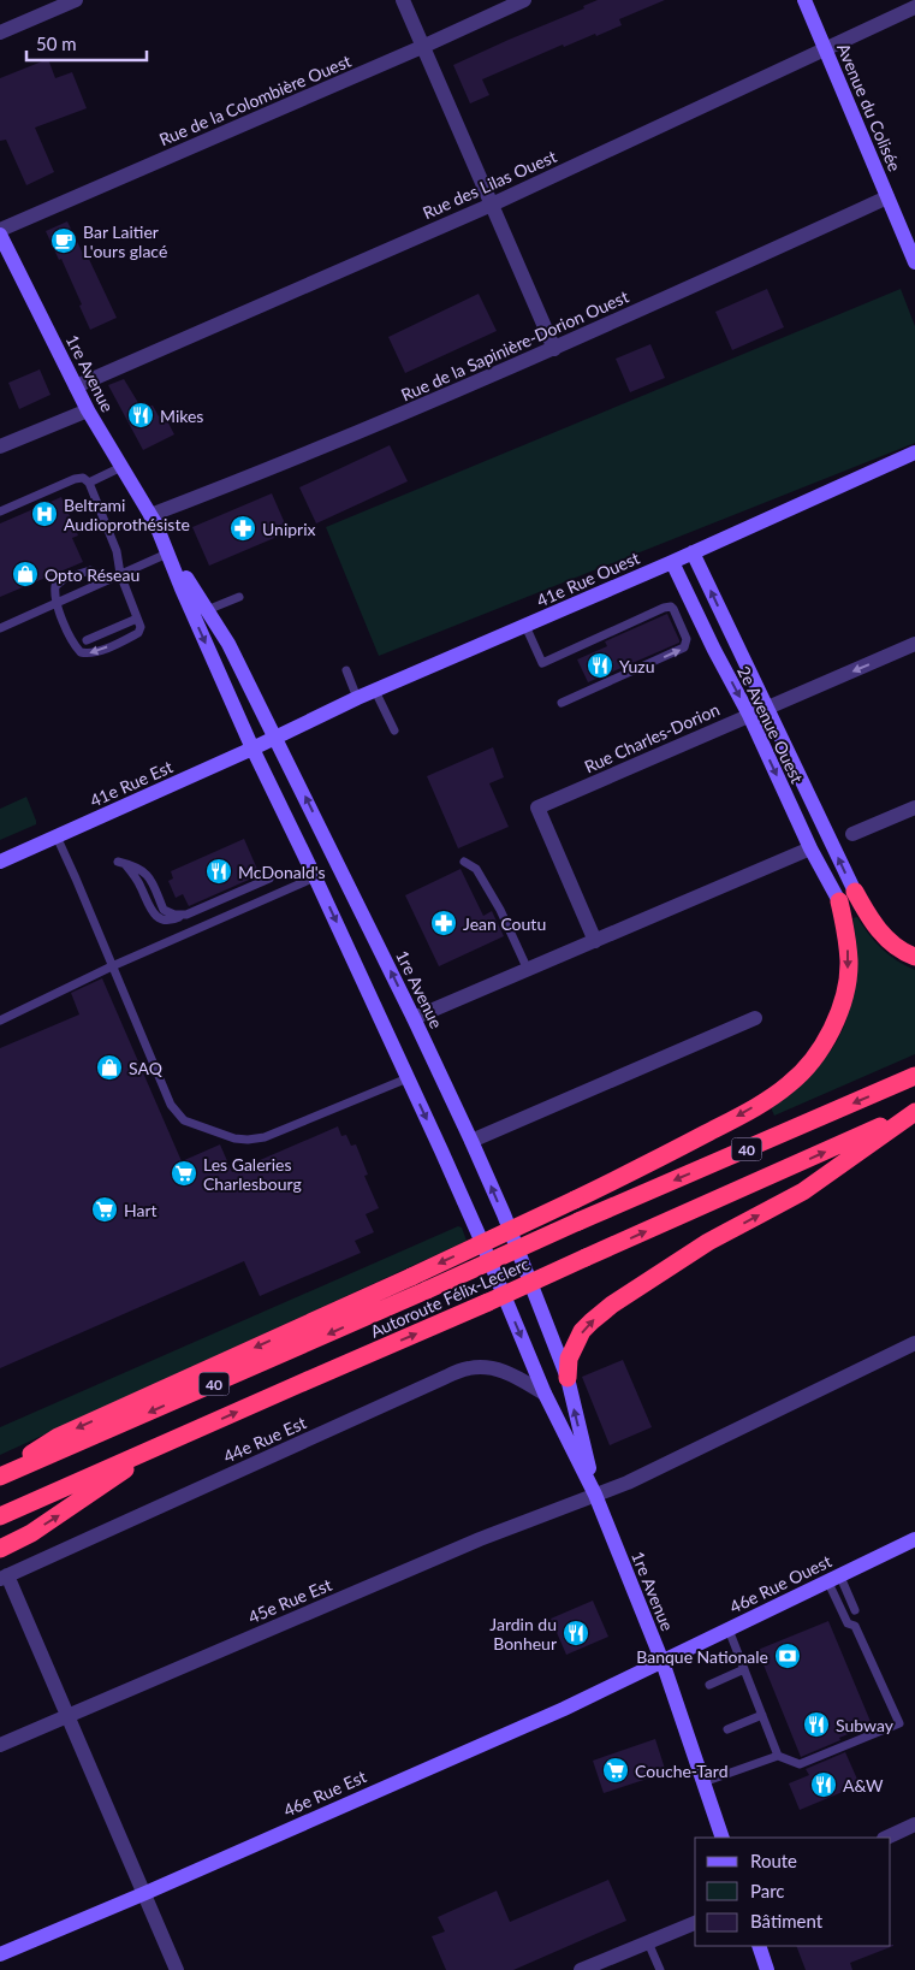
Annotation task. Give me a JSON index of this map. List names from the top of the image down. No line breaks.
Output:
{"streets":{"highway":["40","Autoroute Félix-Leclerc"],"street":["Rue de la Colombière Ouest","Avenue du Colisée","Rue des Lilas Ouest","Rue de la Sapinière-Dorion Ouest","1re Avenue","41e Rue Ouest","2e Avenue Ouest","Rue Charles-Dorion","41e Rue Est","44e Rue Est","46e Rue Ouest","45e Rue Est","46e Rue Est"]},"crossings":[["Rue de la Colombière Ouest","1re Avenue"],["Avenue du Colisée","Rue des Lilas Ouest"],["Avenue du Colisée","Rue de la Sapinière-Dorion Ouest"],["Rue des Lilas Ouest","1re Avenue"],["Rue de la Sapinière-Dorion Ouest","1re Avenue"],["1re Avenue","41e Rue Ouest"],["1re Avenue","41e Rue Est"],["1re Avenue","44e Rue Est"],["1re Avenue","46e Rue Ouest"],["1re Avenue","45e Rue Est"],["1re Avenue","46e Rue Est"],["41e Rue Ouest","2e Avenue Ouest"],["41e Rue Ouest","41e Rue Est"],["2e Avenue Ouest","Rue Charles-Dorion"],["46e Rue Ouest","46e Rue Est"]],"places":{"cafe":["Bar Laitier L'ours glacé"],"restaurant":["Mikes","Yuzu","McDonald's","Jardin du Bonheur","Subway","A&W"],"hospital":["Beltrami Audioprothésiste"],"pharmacy":["Uniprix","Jean Coutu"],"shop":["Opto Réseau","SAQ"],"supermarket":["Les Galeries Charlesbourg","Hart","Couche-Tard"],"bank":["Banque Nationale"]},"legend":["Route","Parc","Bâtiment"],"scale_bar":"50 m"}
